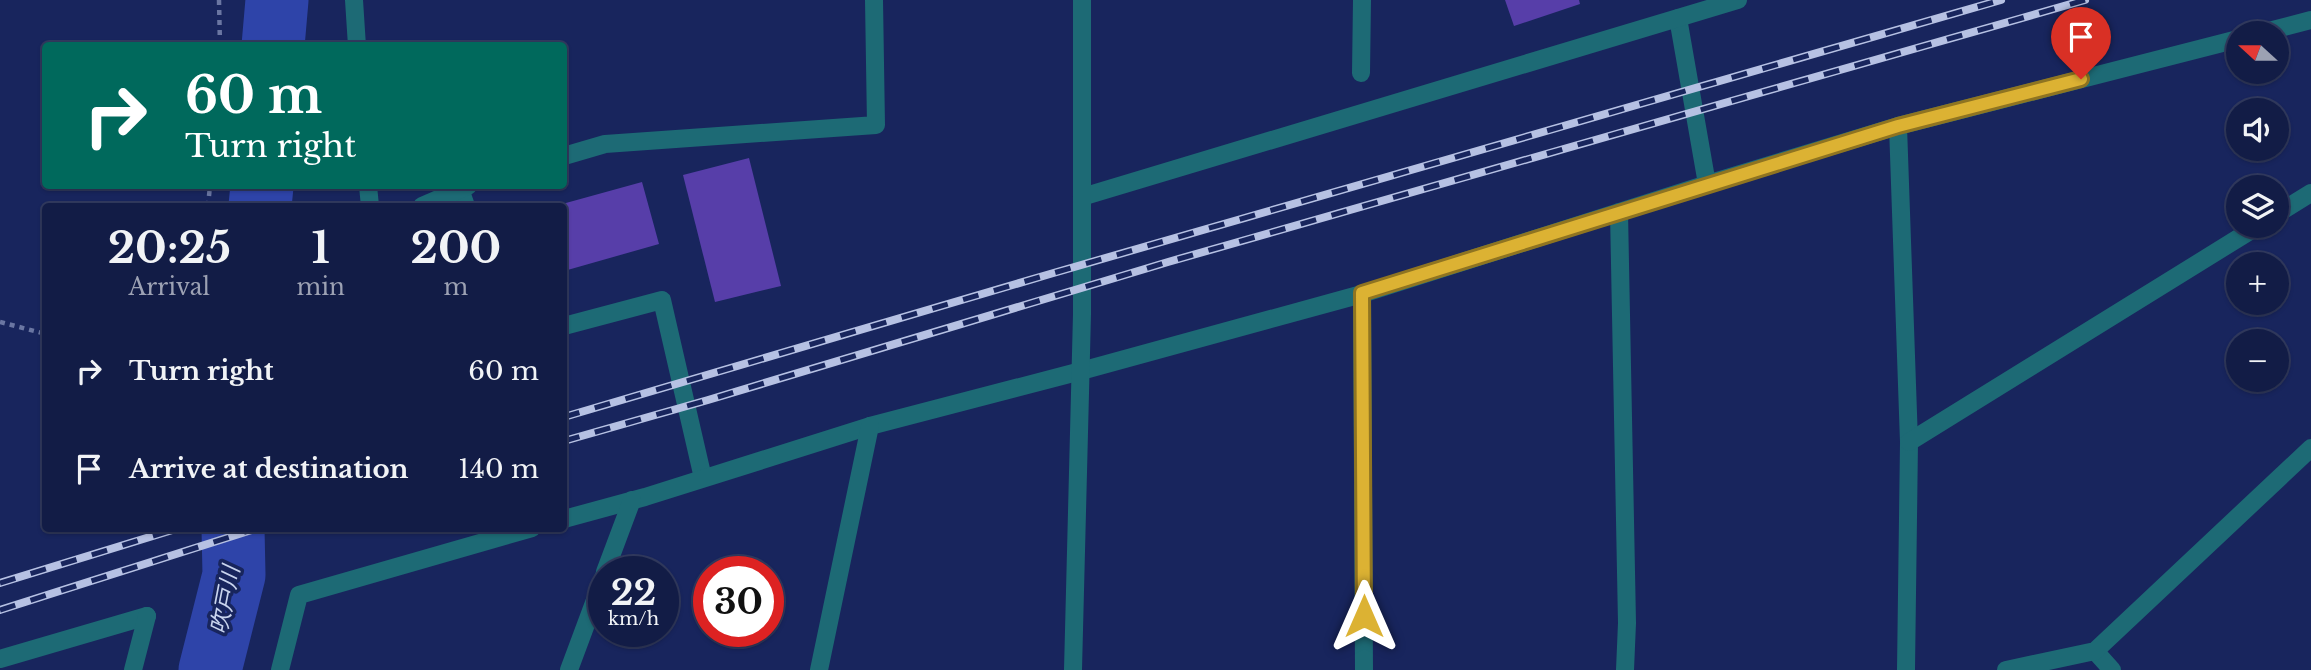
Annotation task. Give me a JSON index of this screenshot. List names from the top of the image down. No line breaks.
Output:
{"water":["吹戸川"],"north":"left","page":{"map_buttons":["+","−"],"turn":["60 m","Turn right"],"eta":["20:25","Arrival","1","min","200","m"],"list":[{"name":"Turn right","value":"60 m"},{"name":"Arrive at destination","value":"140 m"}],"speed":"22 km/h","limit":"30"}}
